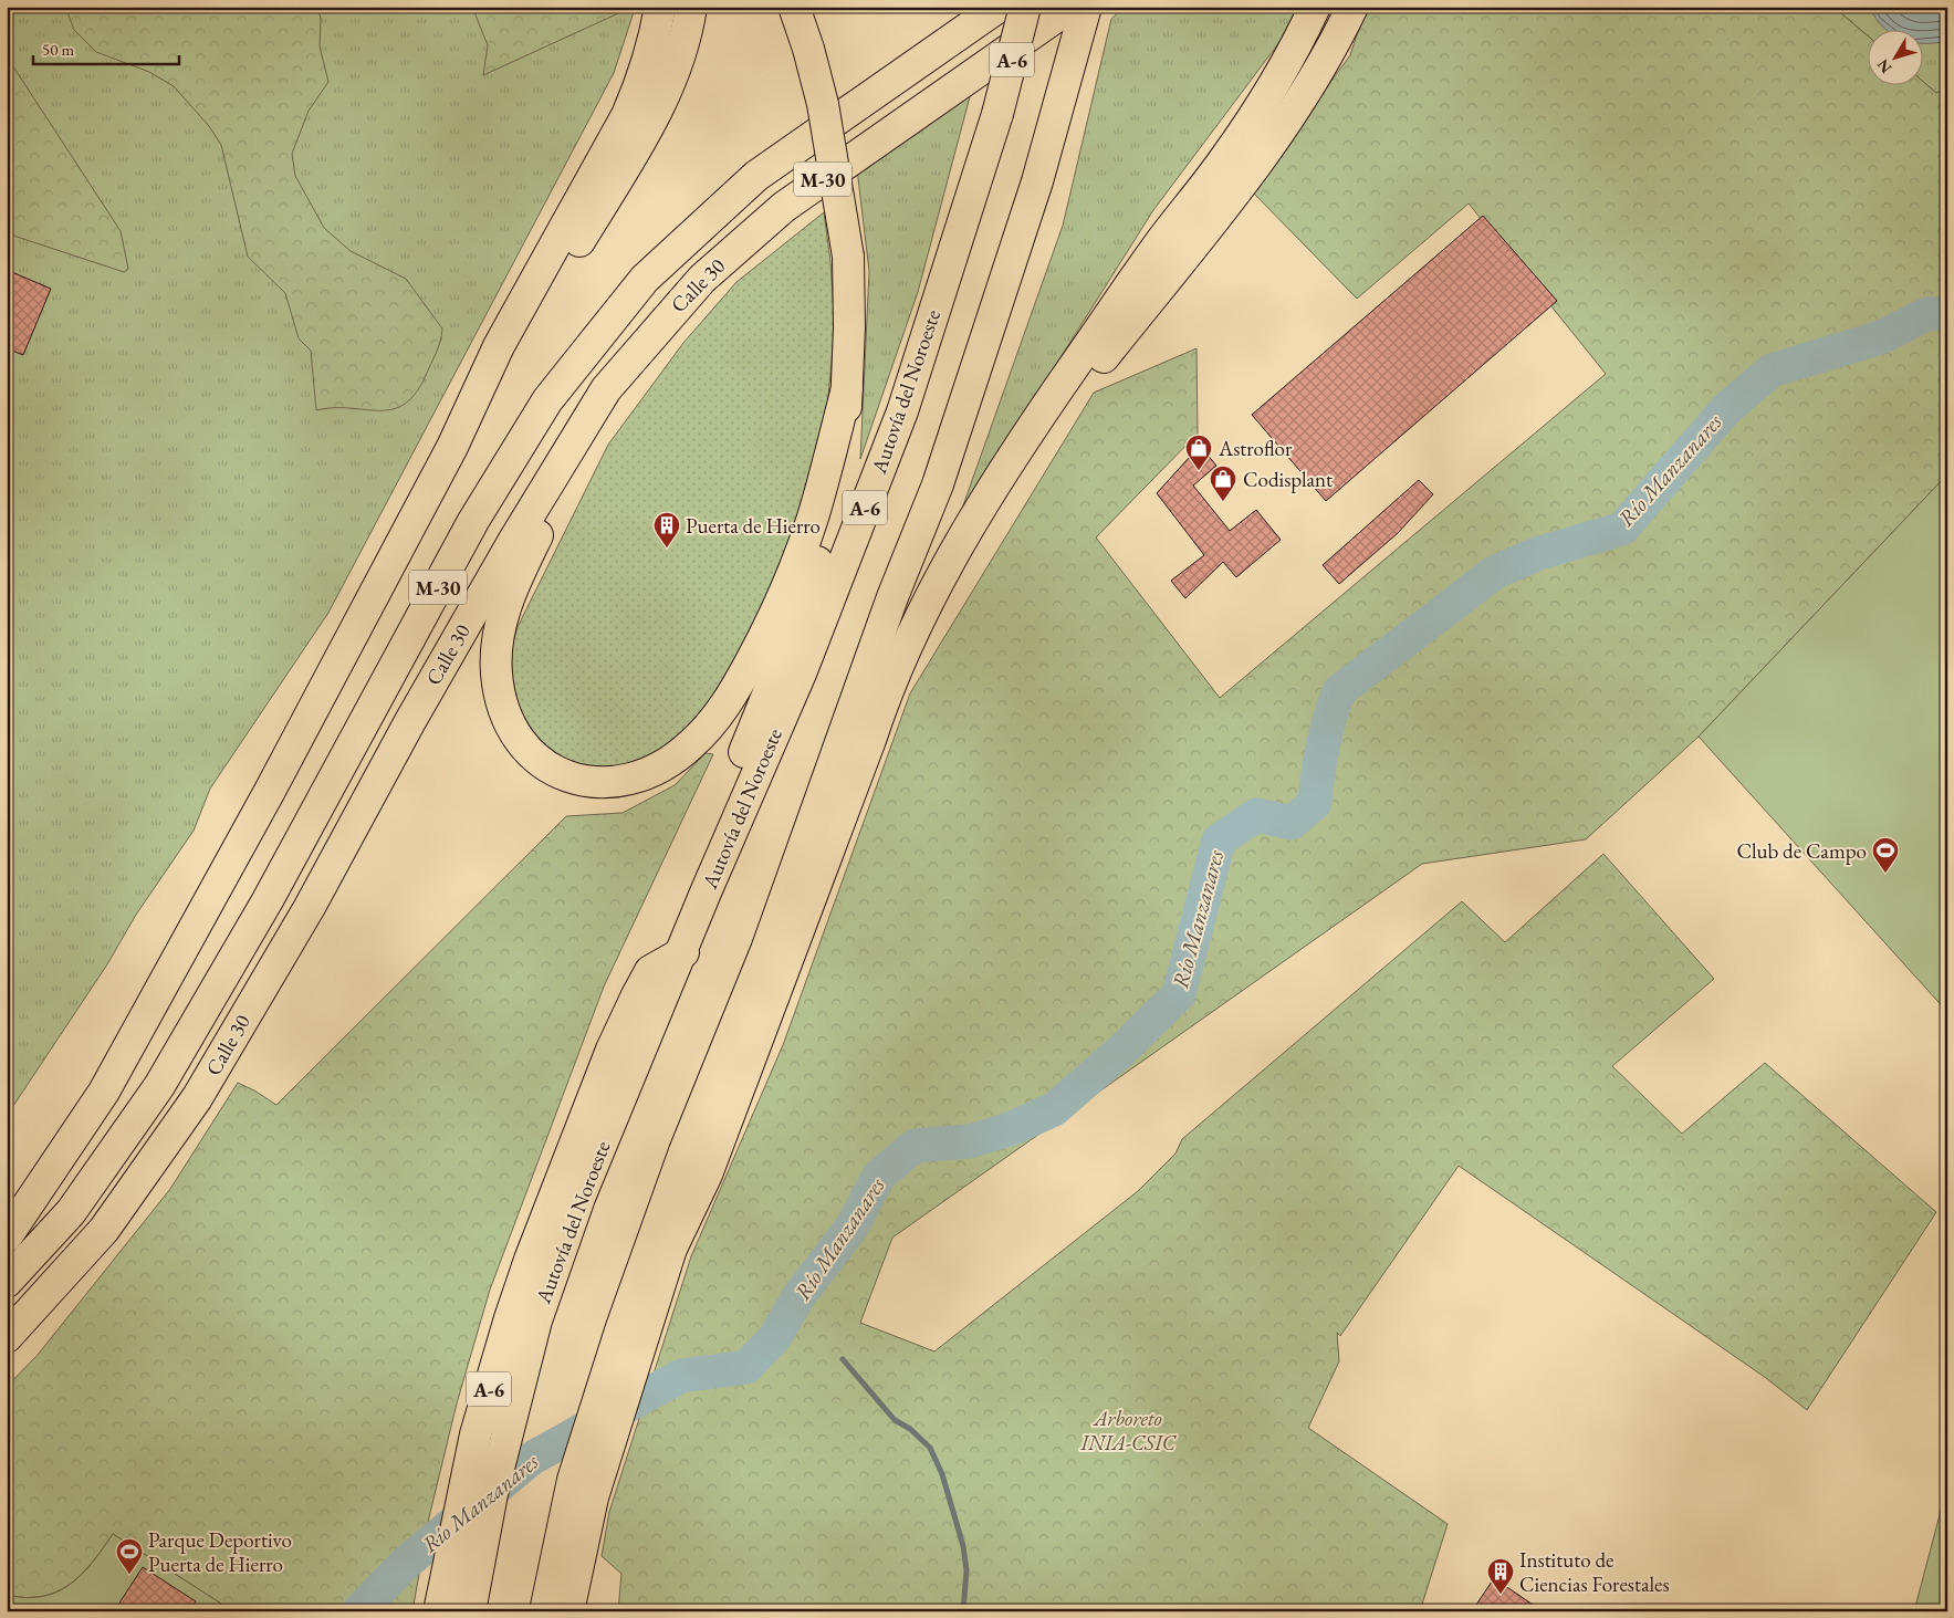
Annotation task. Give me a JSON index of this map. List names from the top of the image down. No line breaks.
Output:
{"streets":{"highway":["A-6","M-30","Calle 30","Autovía del Noroeste"]},"crossings":[["A-6","Autovía del Noroeste"]],"water":["Río Manzanares"],"parks":["Arboreto INIA-CSIC"],"places":{"shop":["Astroflor","Codisplant"],"building":["Puerta de Hierro","Instituto de Ciencias Forestales"],"sports":["Club de Campo","Parque Deportivo Puerta de Hierro"]},"scale_bar":"50 m","north":"bottom left"}
